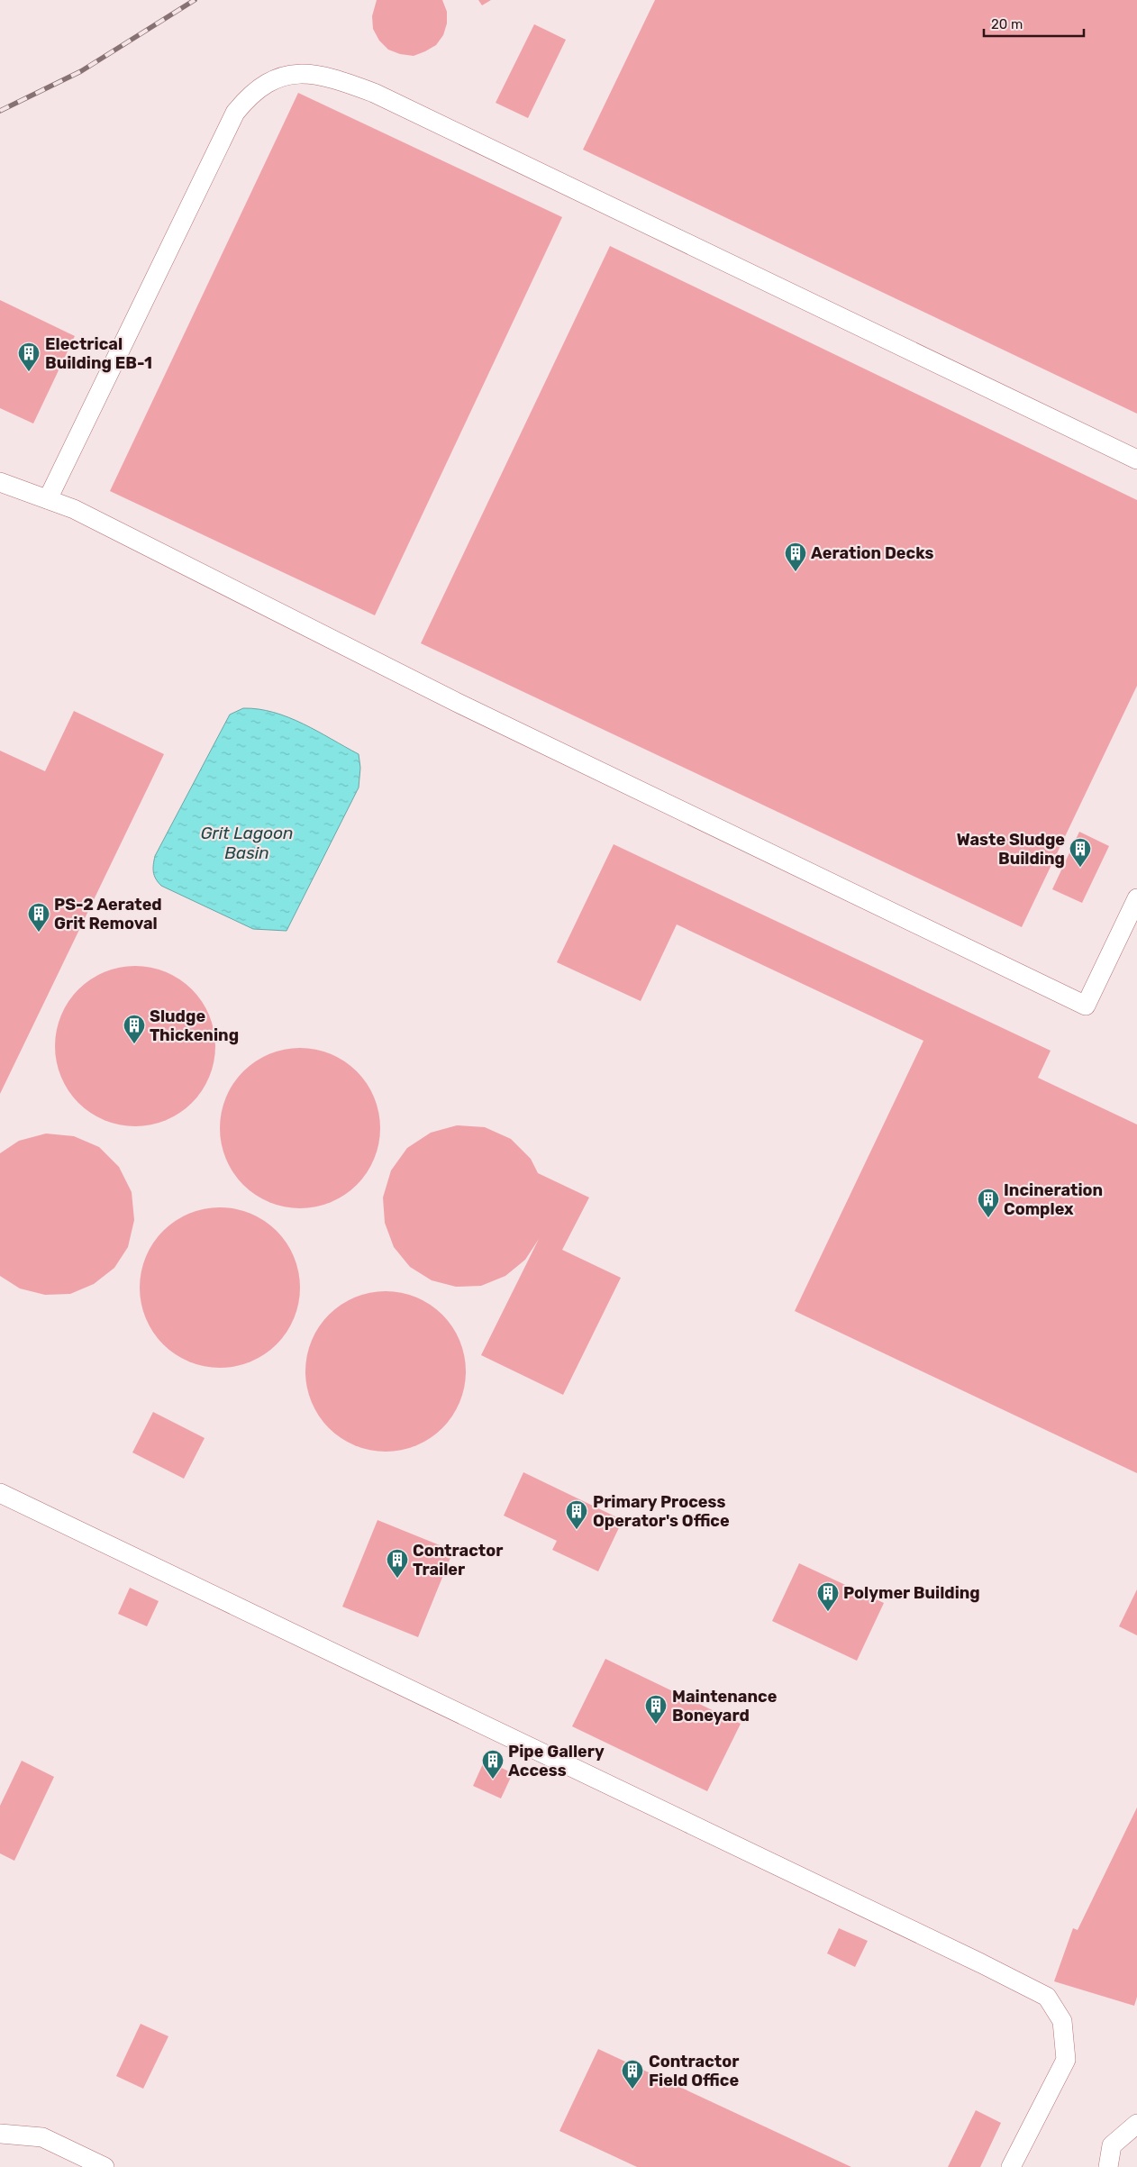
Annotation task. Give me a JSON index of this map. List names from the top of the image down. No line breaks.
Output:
{"water":["Grit Lagoon Basin"],"places":{"building":["Electrical Building EB-1","Aeration Decks","Waste Sludge Building","PS-2 Aerated Grit Removal","Sludge Thickening","Incineration Complex","Primary Process Operator's Office","Contractor Trailer","Polymer Building","Maintenance Boneyard","Pipe Gallery Access","Contractor Field Office"]},"scale_bar":"20 m"}
